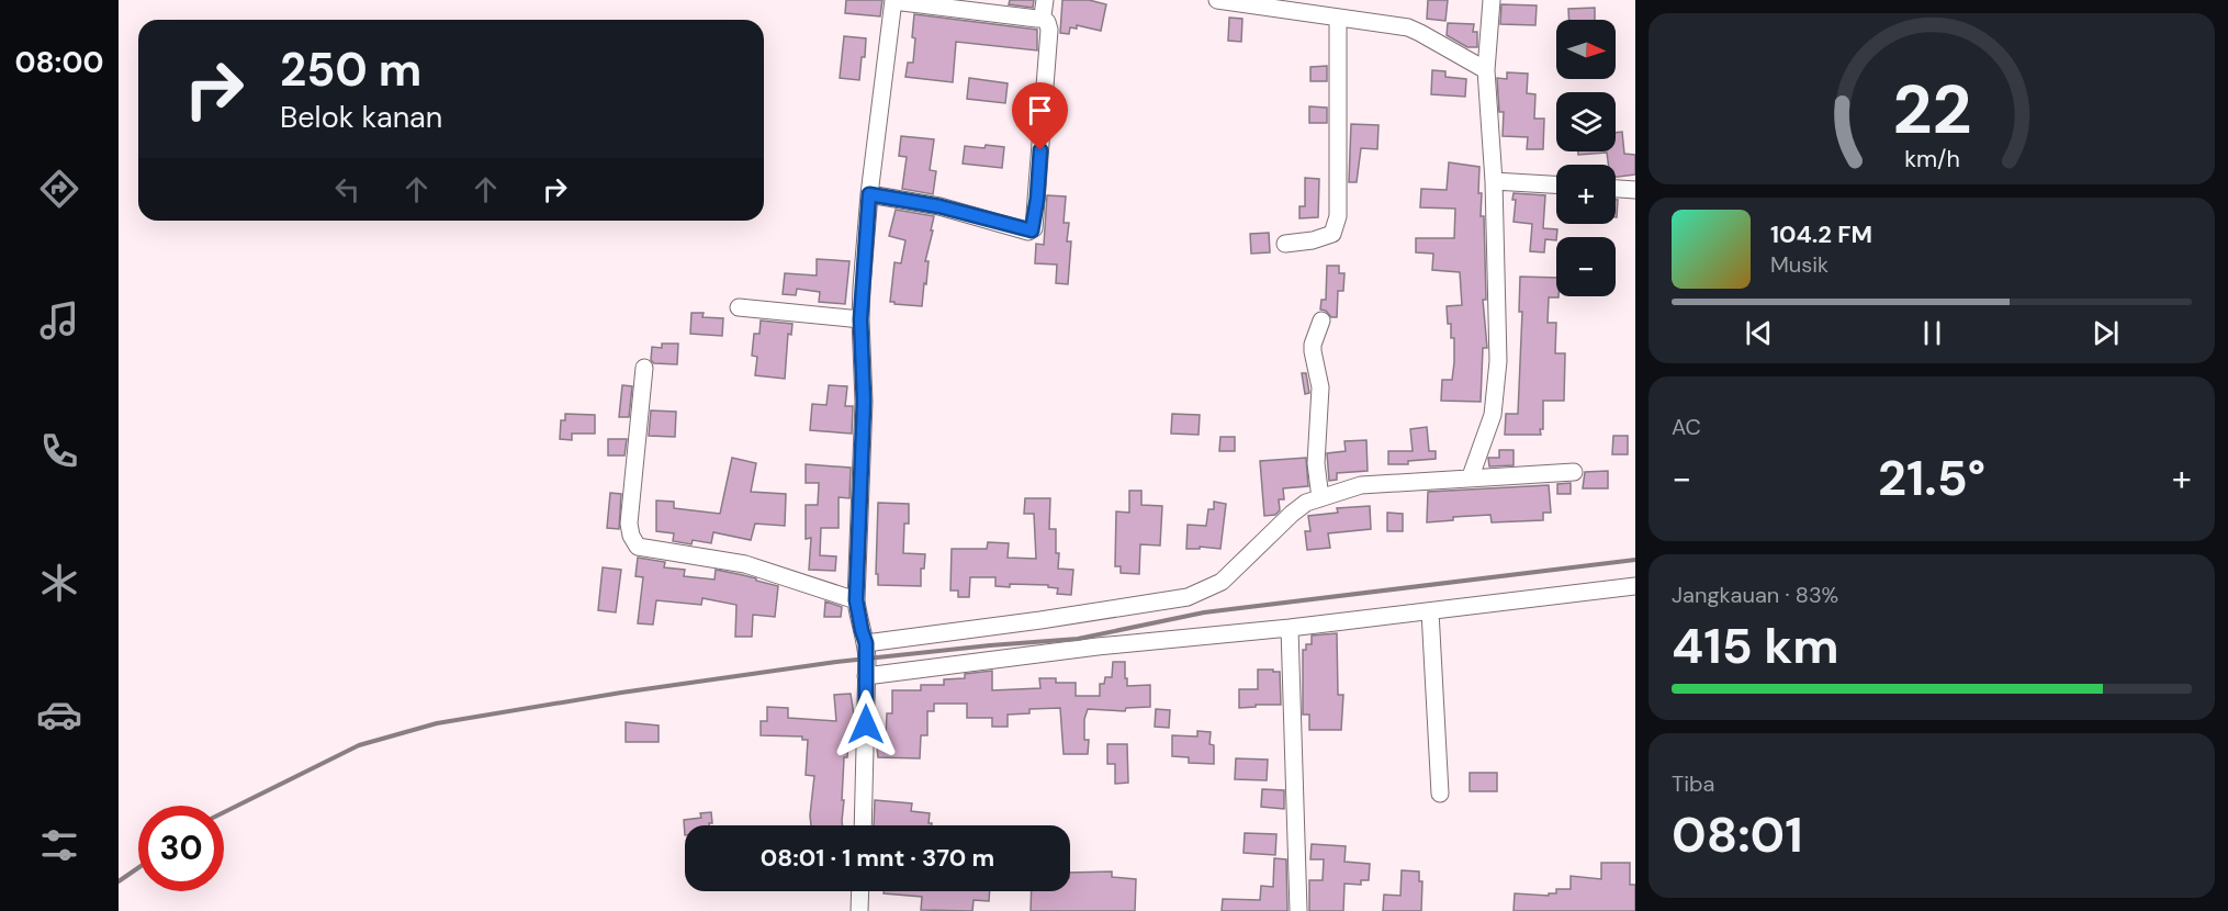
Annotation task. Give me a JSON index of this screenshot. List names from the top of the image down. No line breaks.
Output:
{"north":"right","page":{"tabs":"08:00","map_buttons":["+","−"],"turn":["250 m","Belok kanan"],"song":["104.2 FM","Musik"],"tile":["AC",["Jangkauan · 83%","415 km"],["Tiba","08:01"]],"heat":["−","21.5°","+"],"limit":"30","trip":"08:01 · 1 mnt · 370 m","gauge":["22","km/h"]}}
